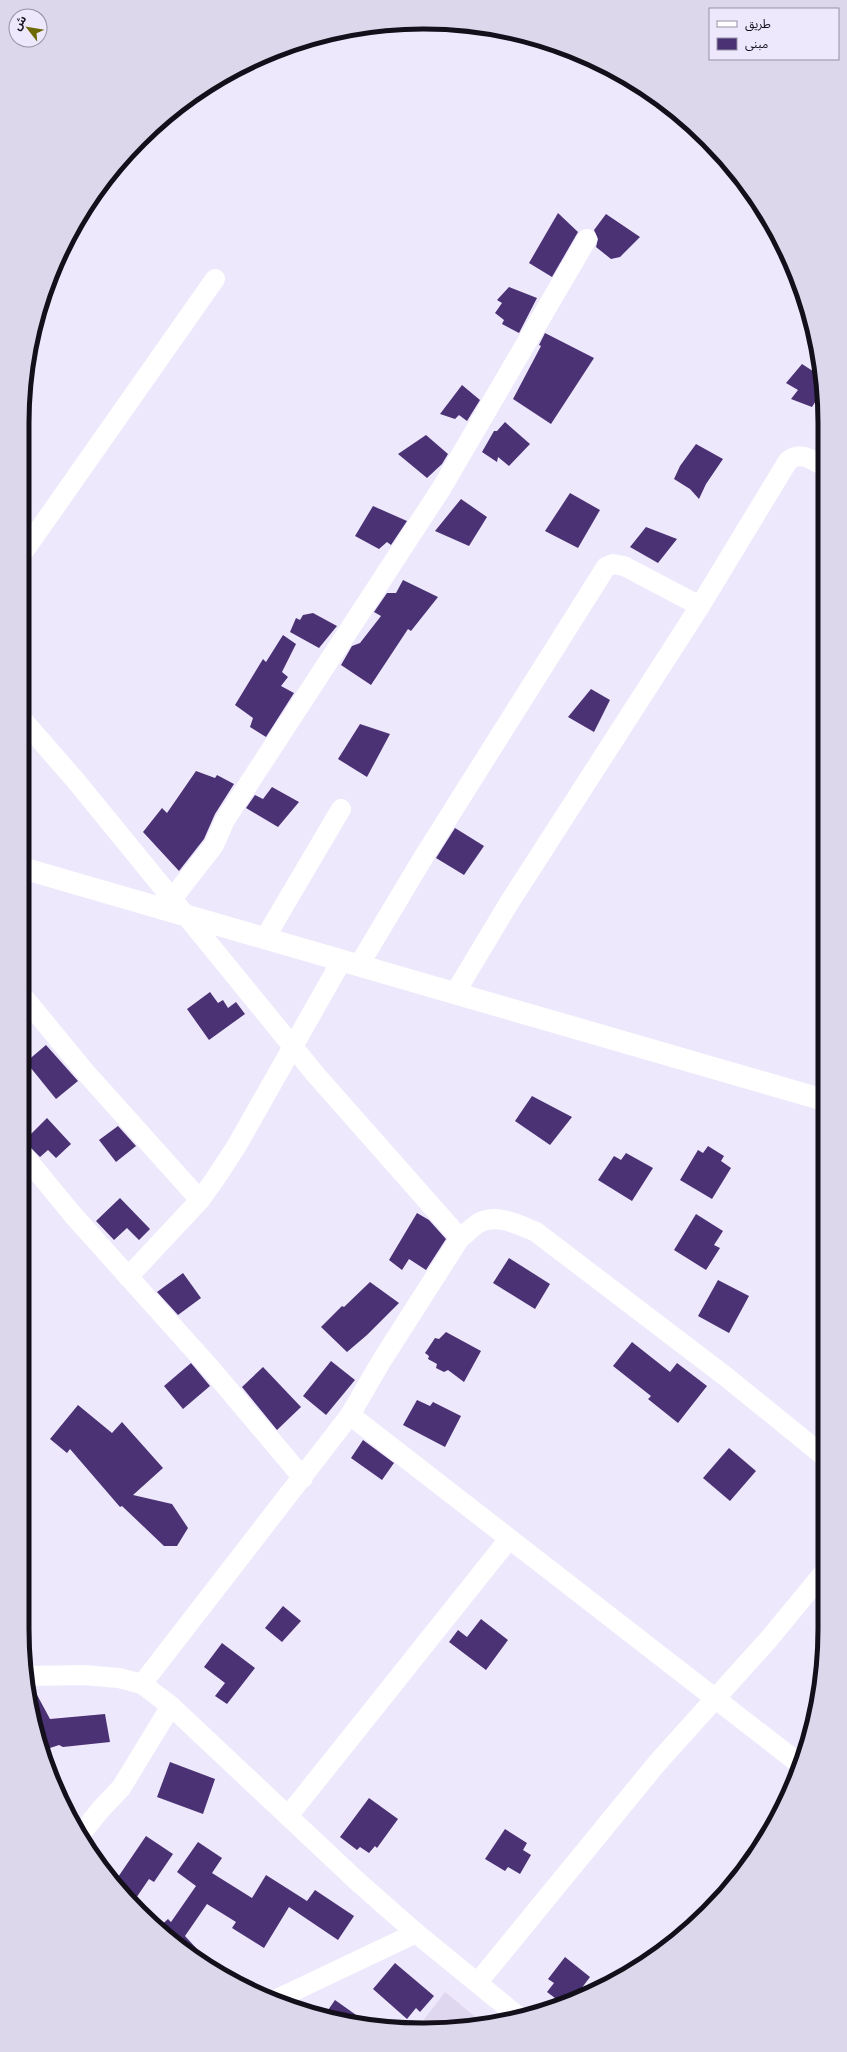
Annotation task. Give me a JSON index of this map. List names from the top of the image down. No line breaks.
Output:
{"legend":["طريق","مبنى"],"north":"top left"}
